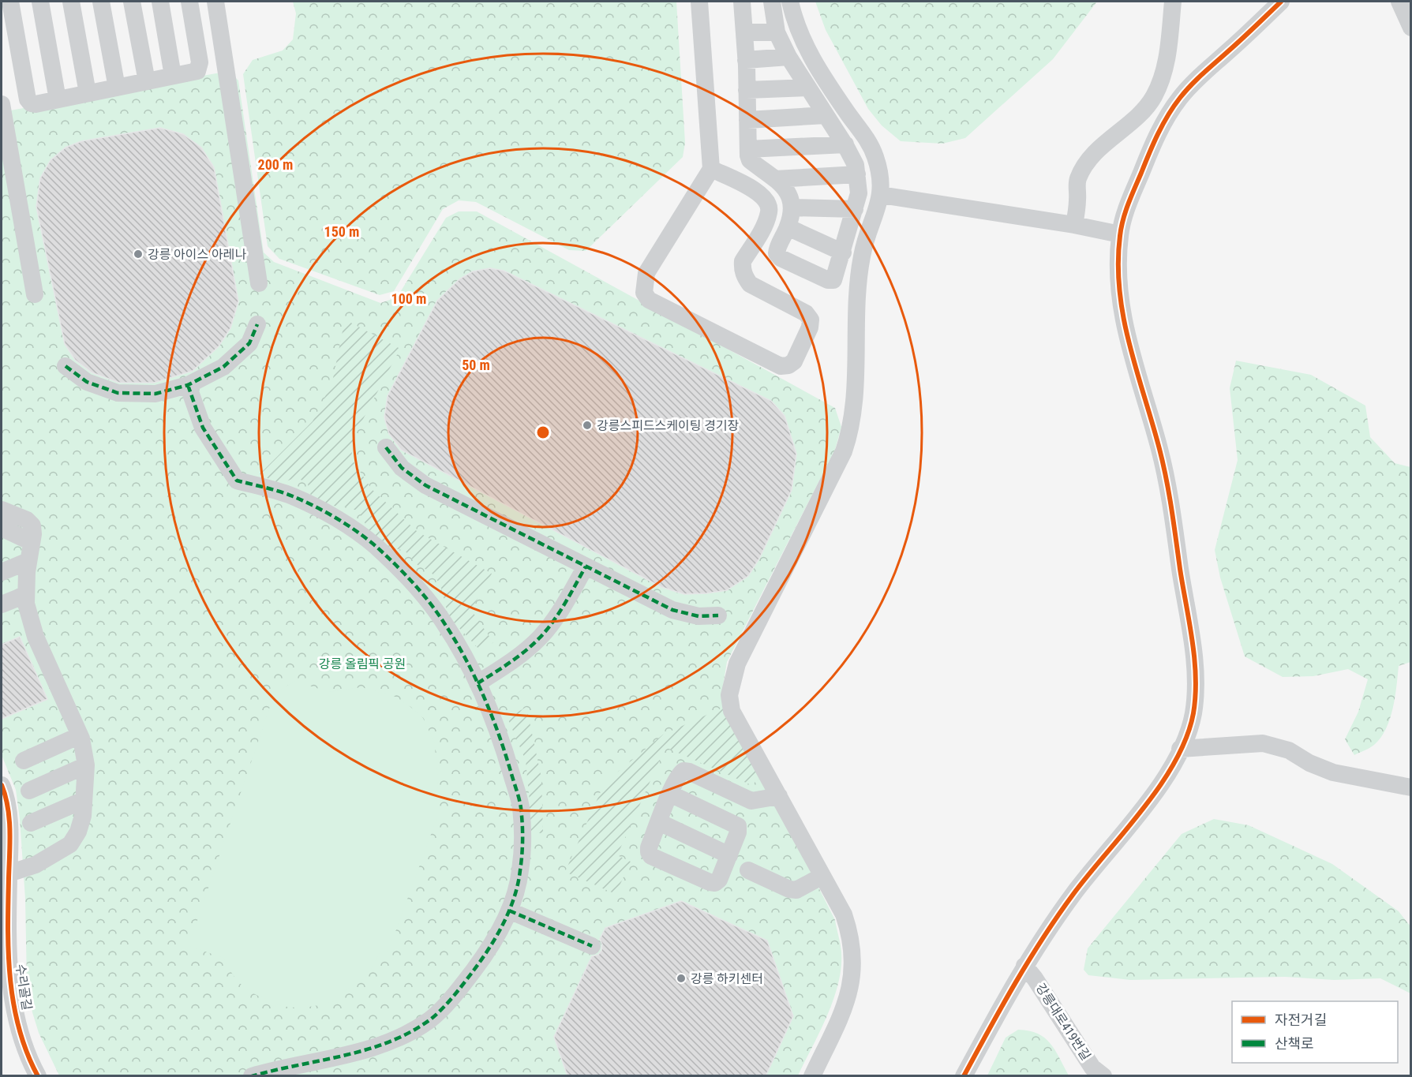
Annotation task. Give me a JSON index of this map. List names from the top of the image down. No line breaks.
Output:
{"streets":{"street":["수리골길","강릉대로419번길"]},"parks":["강릉 올림픽 공원"],"places":["강릉 아이스 아레나","강릉스피드스케이팅 경기장","강릉 하키센터"],"legend":["자전거길","산책로"],"rings":["200 m","150 m","100 m","50 m"]}
